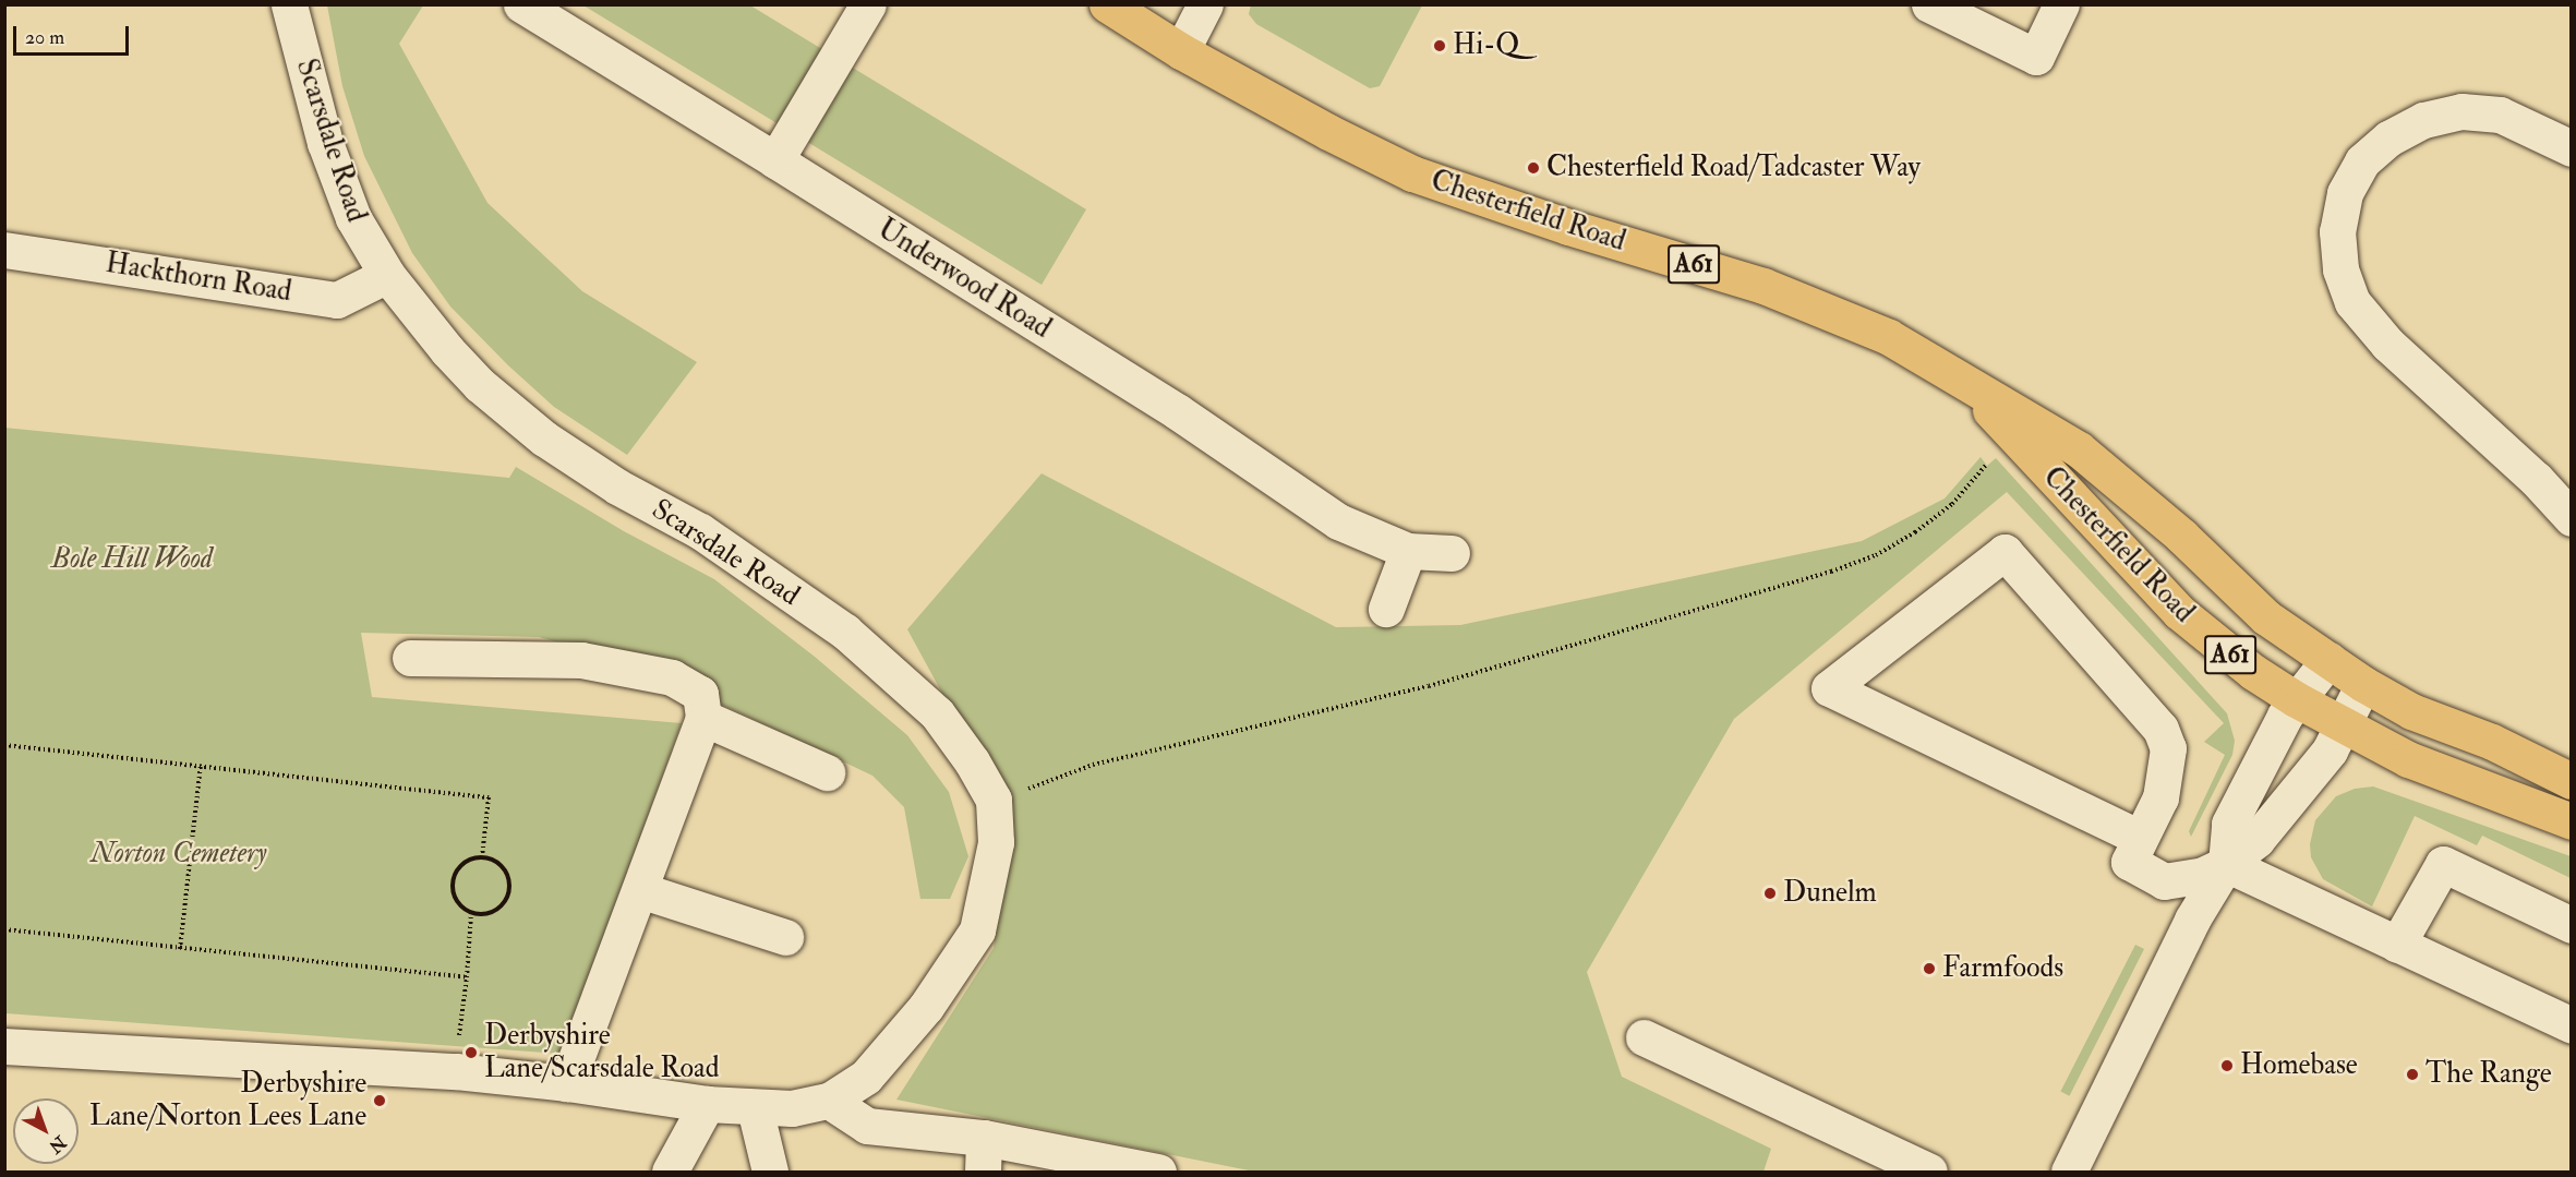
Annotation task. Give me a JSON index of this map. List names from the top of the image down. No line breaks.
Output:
{"streets":{"highway":["Chesterfield Road","A61"],"street":["Scarsdale Road","Hackthorn Road","Underwood Road"]},"crossings":[["Scarsdale Road","Hackthorn Road"]],"parks":["Bole Hill Wood","Norton Cemetery"],"places":["Hi-Q","Chesterfield Road/Tadcaster Way","Dunelm","Farmfoods","Derbyshire Lane/Scarsdale Road","Homebase","The Range","Derbyshire Lane/Norton Lees Lane"],"scale_bar":"20 m","north":"bottom right"}
